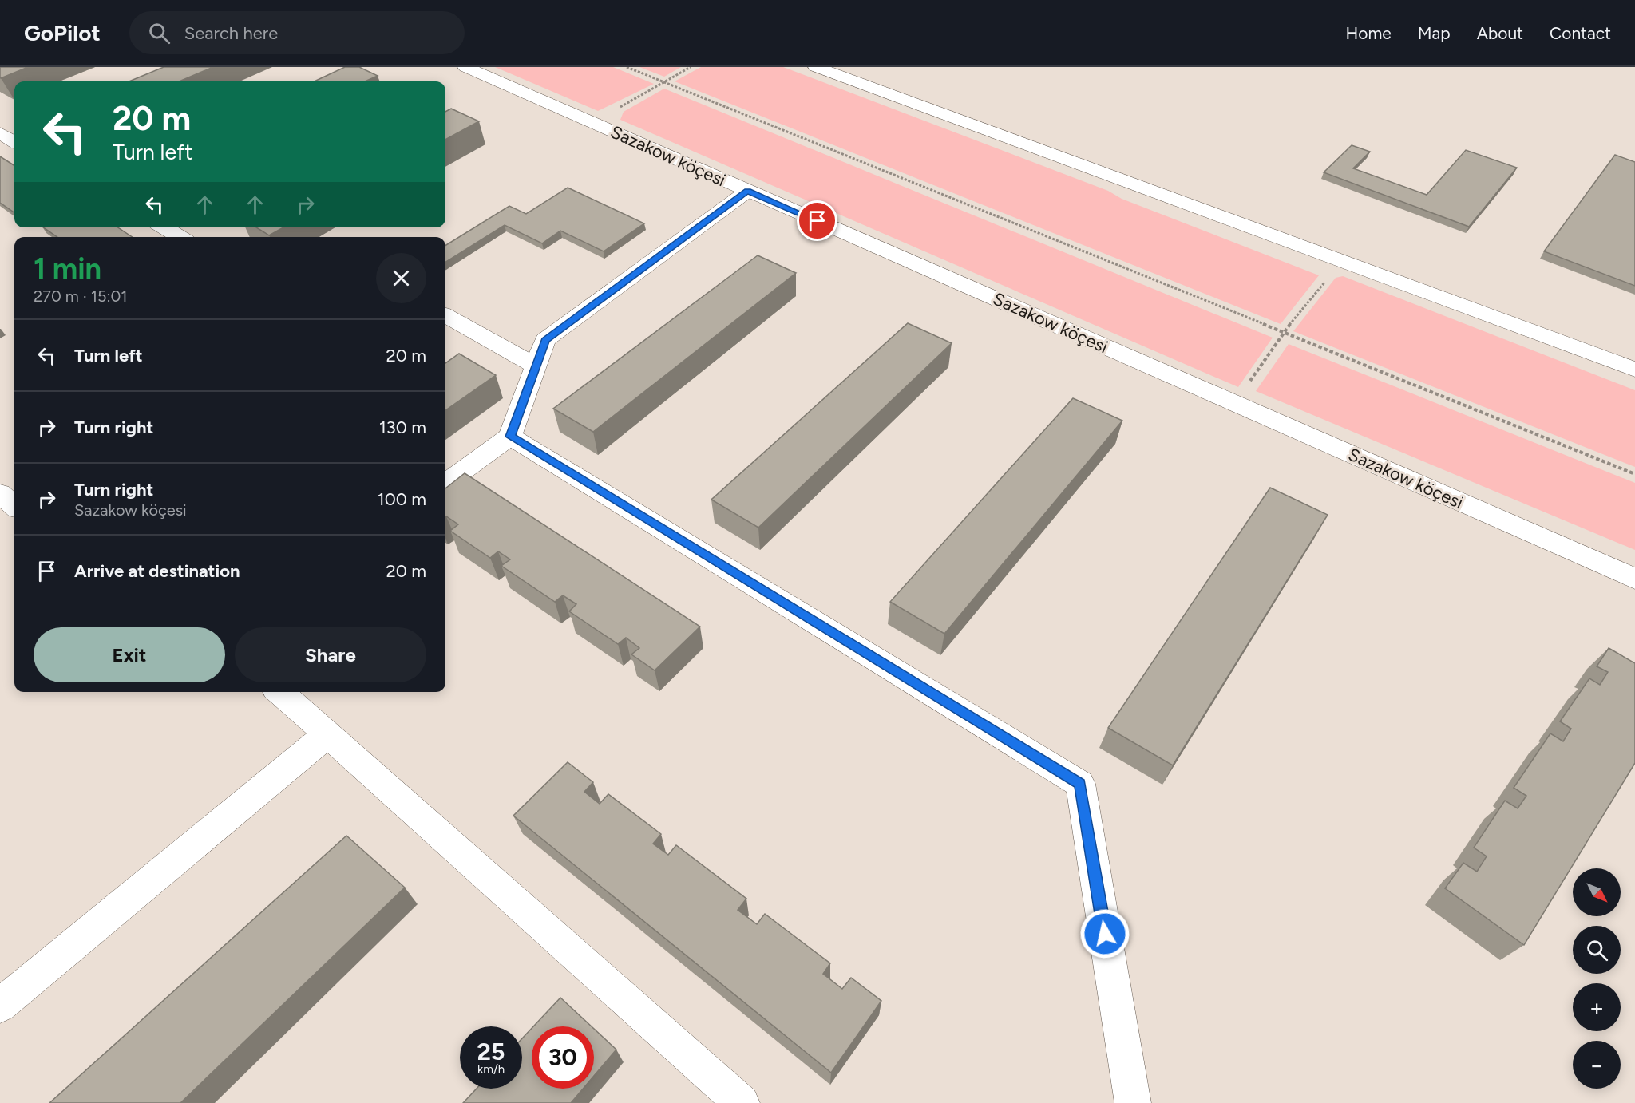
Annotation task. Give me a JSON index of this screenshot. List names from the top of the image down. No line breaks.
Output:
{"streets":{"main road":["Sazakow köçesi"]},"north":"bottom right","page":{"header":"GoPilot","search":"Search here","nav":["Home","Map","About","Contact"],"turn":["20 m","Turn left"],"heading":["1 min","270 m · 15:01"],"list":[{"name":"Turn left","value":"20 m"},{"name":"Turn right","value":"130 m"},{"name":"Turn right","note":"Sazakow köçesi","value":"100 m"},{"name":"Arrive at destination","value":"20 m"}],"buttons":["Exit","Share"],"map_buttons":["+","−"],"speed":"25 km/h","limit":"30"}}
